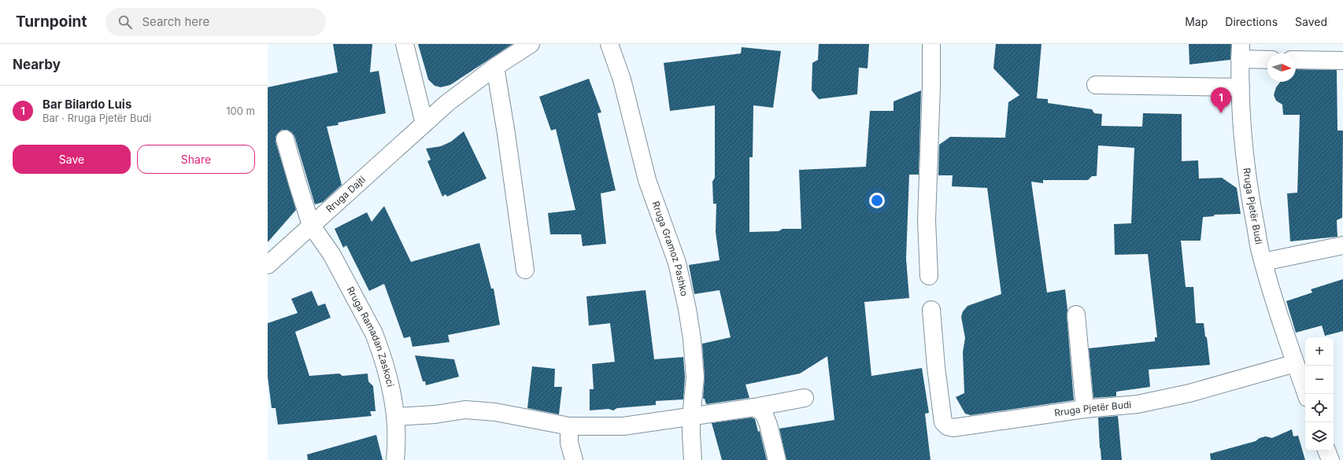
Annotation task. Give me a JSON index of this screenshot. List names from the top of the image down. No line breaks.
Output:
{"streets":{"street":["Rruga Dajti","Rruga Pjetër Budi","Rruga Gramoz Pashko","Rruga Ramadan Zaskoci"]},"crossings":[["Rruga Dajti","Rruga Ramadan Zaskoci"]],"north":"right","page":{"header":"Turnpoint","search":"Search here","nav":["Map","Directions","Saved"],"heading":"Nearby","list":[{"mark":"1","name":"Bar Bilardo Luis","note":"Bar · Rruga Pjetër Budi","value":"100 m"}],"pins":"1","buttons":["Save","Share"],"map_buttons":["+","−"]}}
